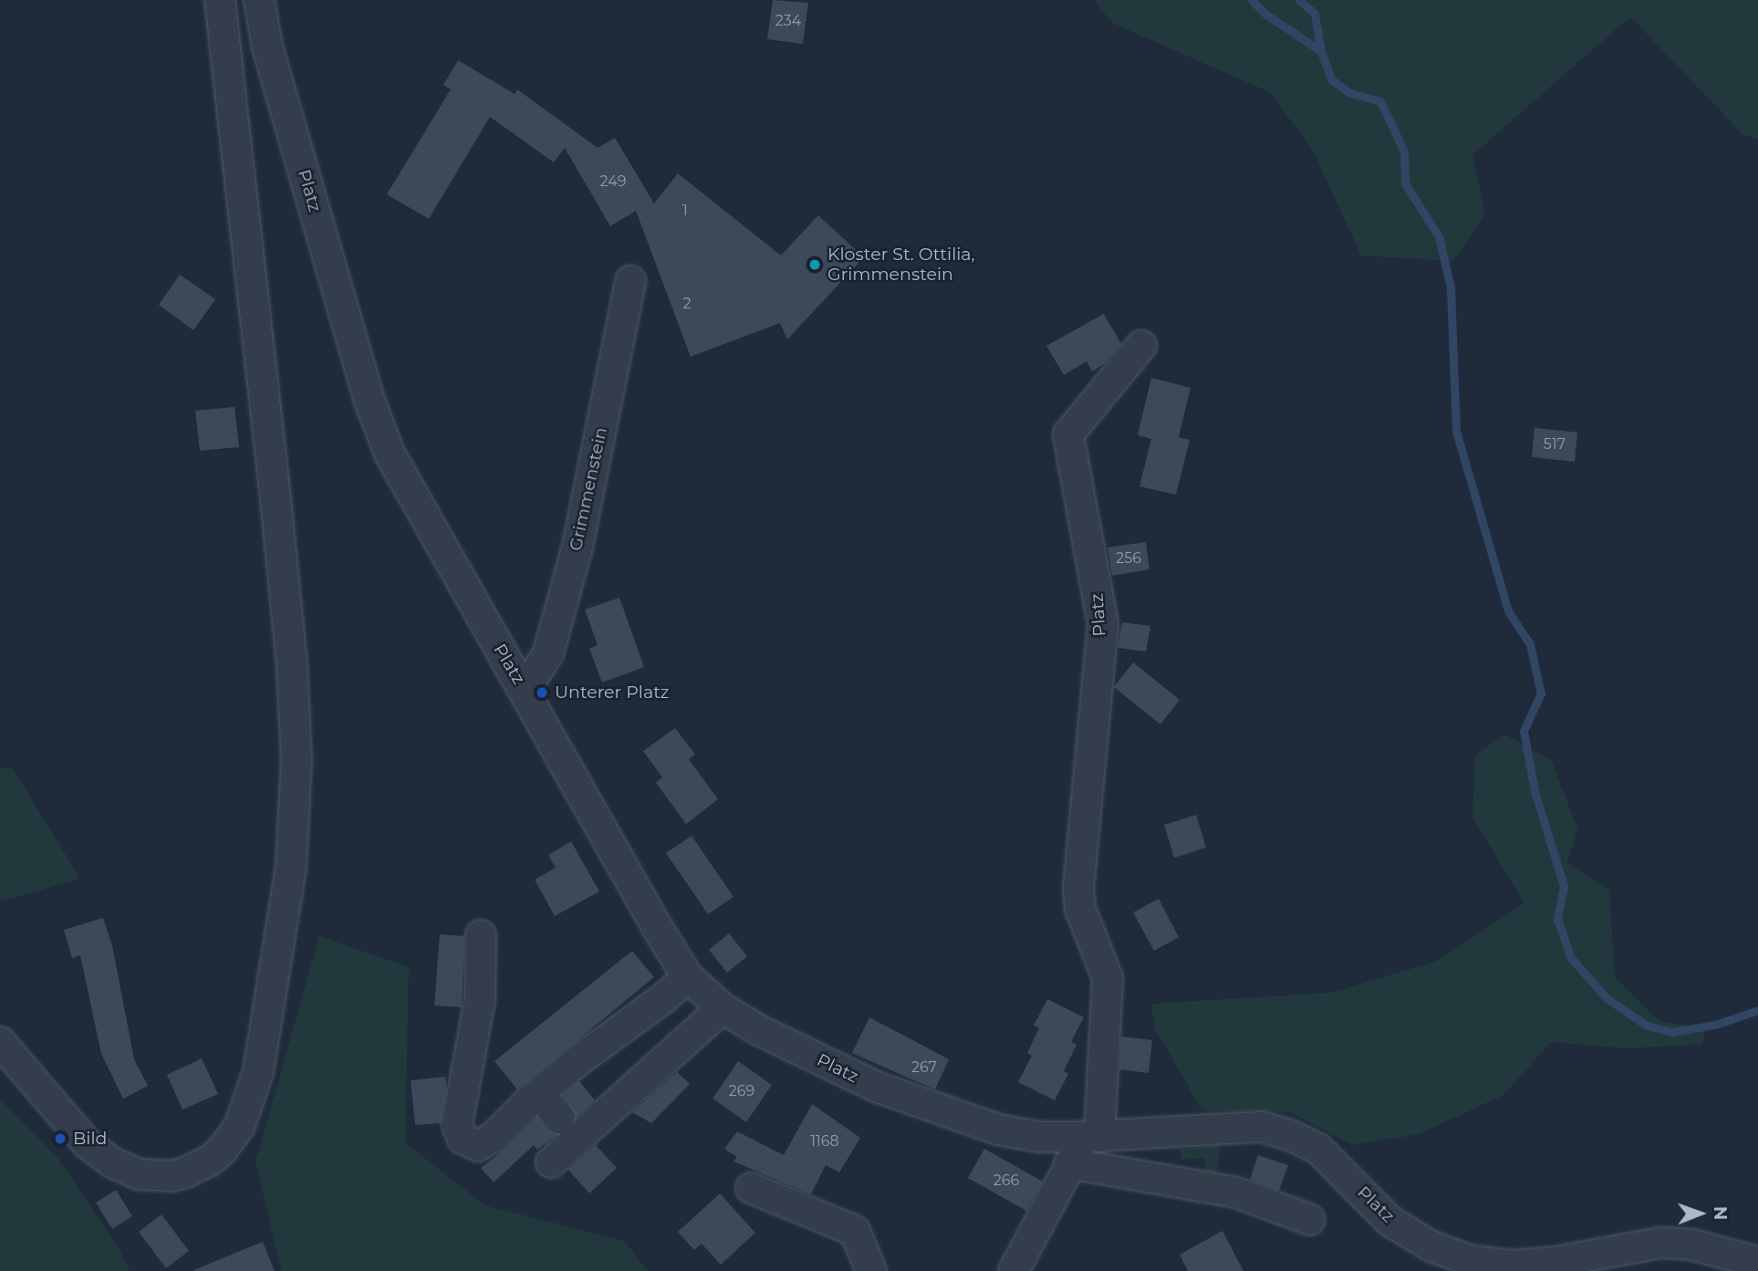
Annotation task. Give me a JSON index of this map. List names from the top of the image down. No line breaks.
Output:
{"streets":{"street":["Platz","Grimmenstein"]},"crossings":[["Platz","Grimmenstein"]],"places":["Kloster St. Ottilia, Grimmenstein","Unterer Platz","Bild"],"house_numbers":["234","249","1","2","517","256","267","269","1168","266"],"north":"right"}
